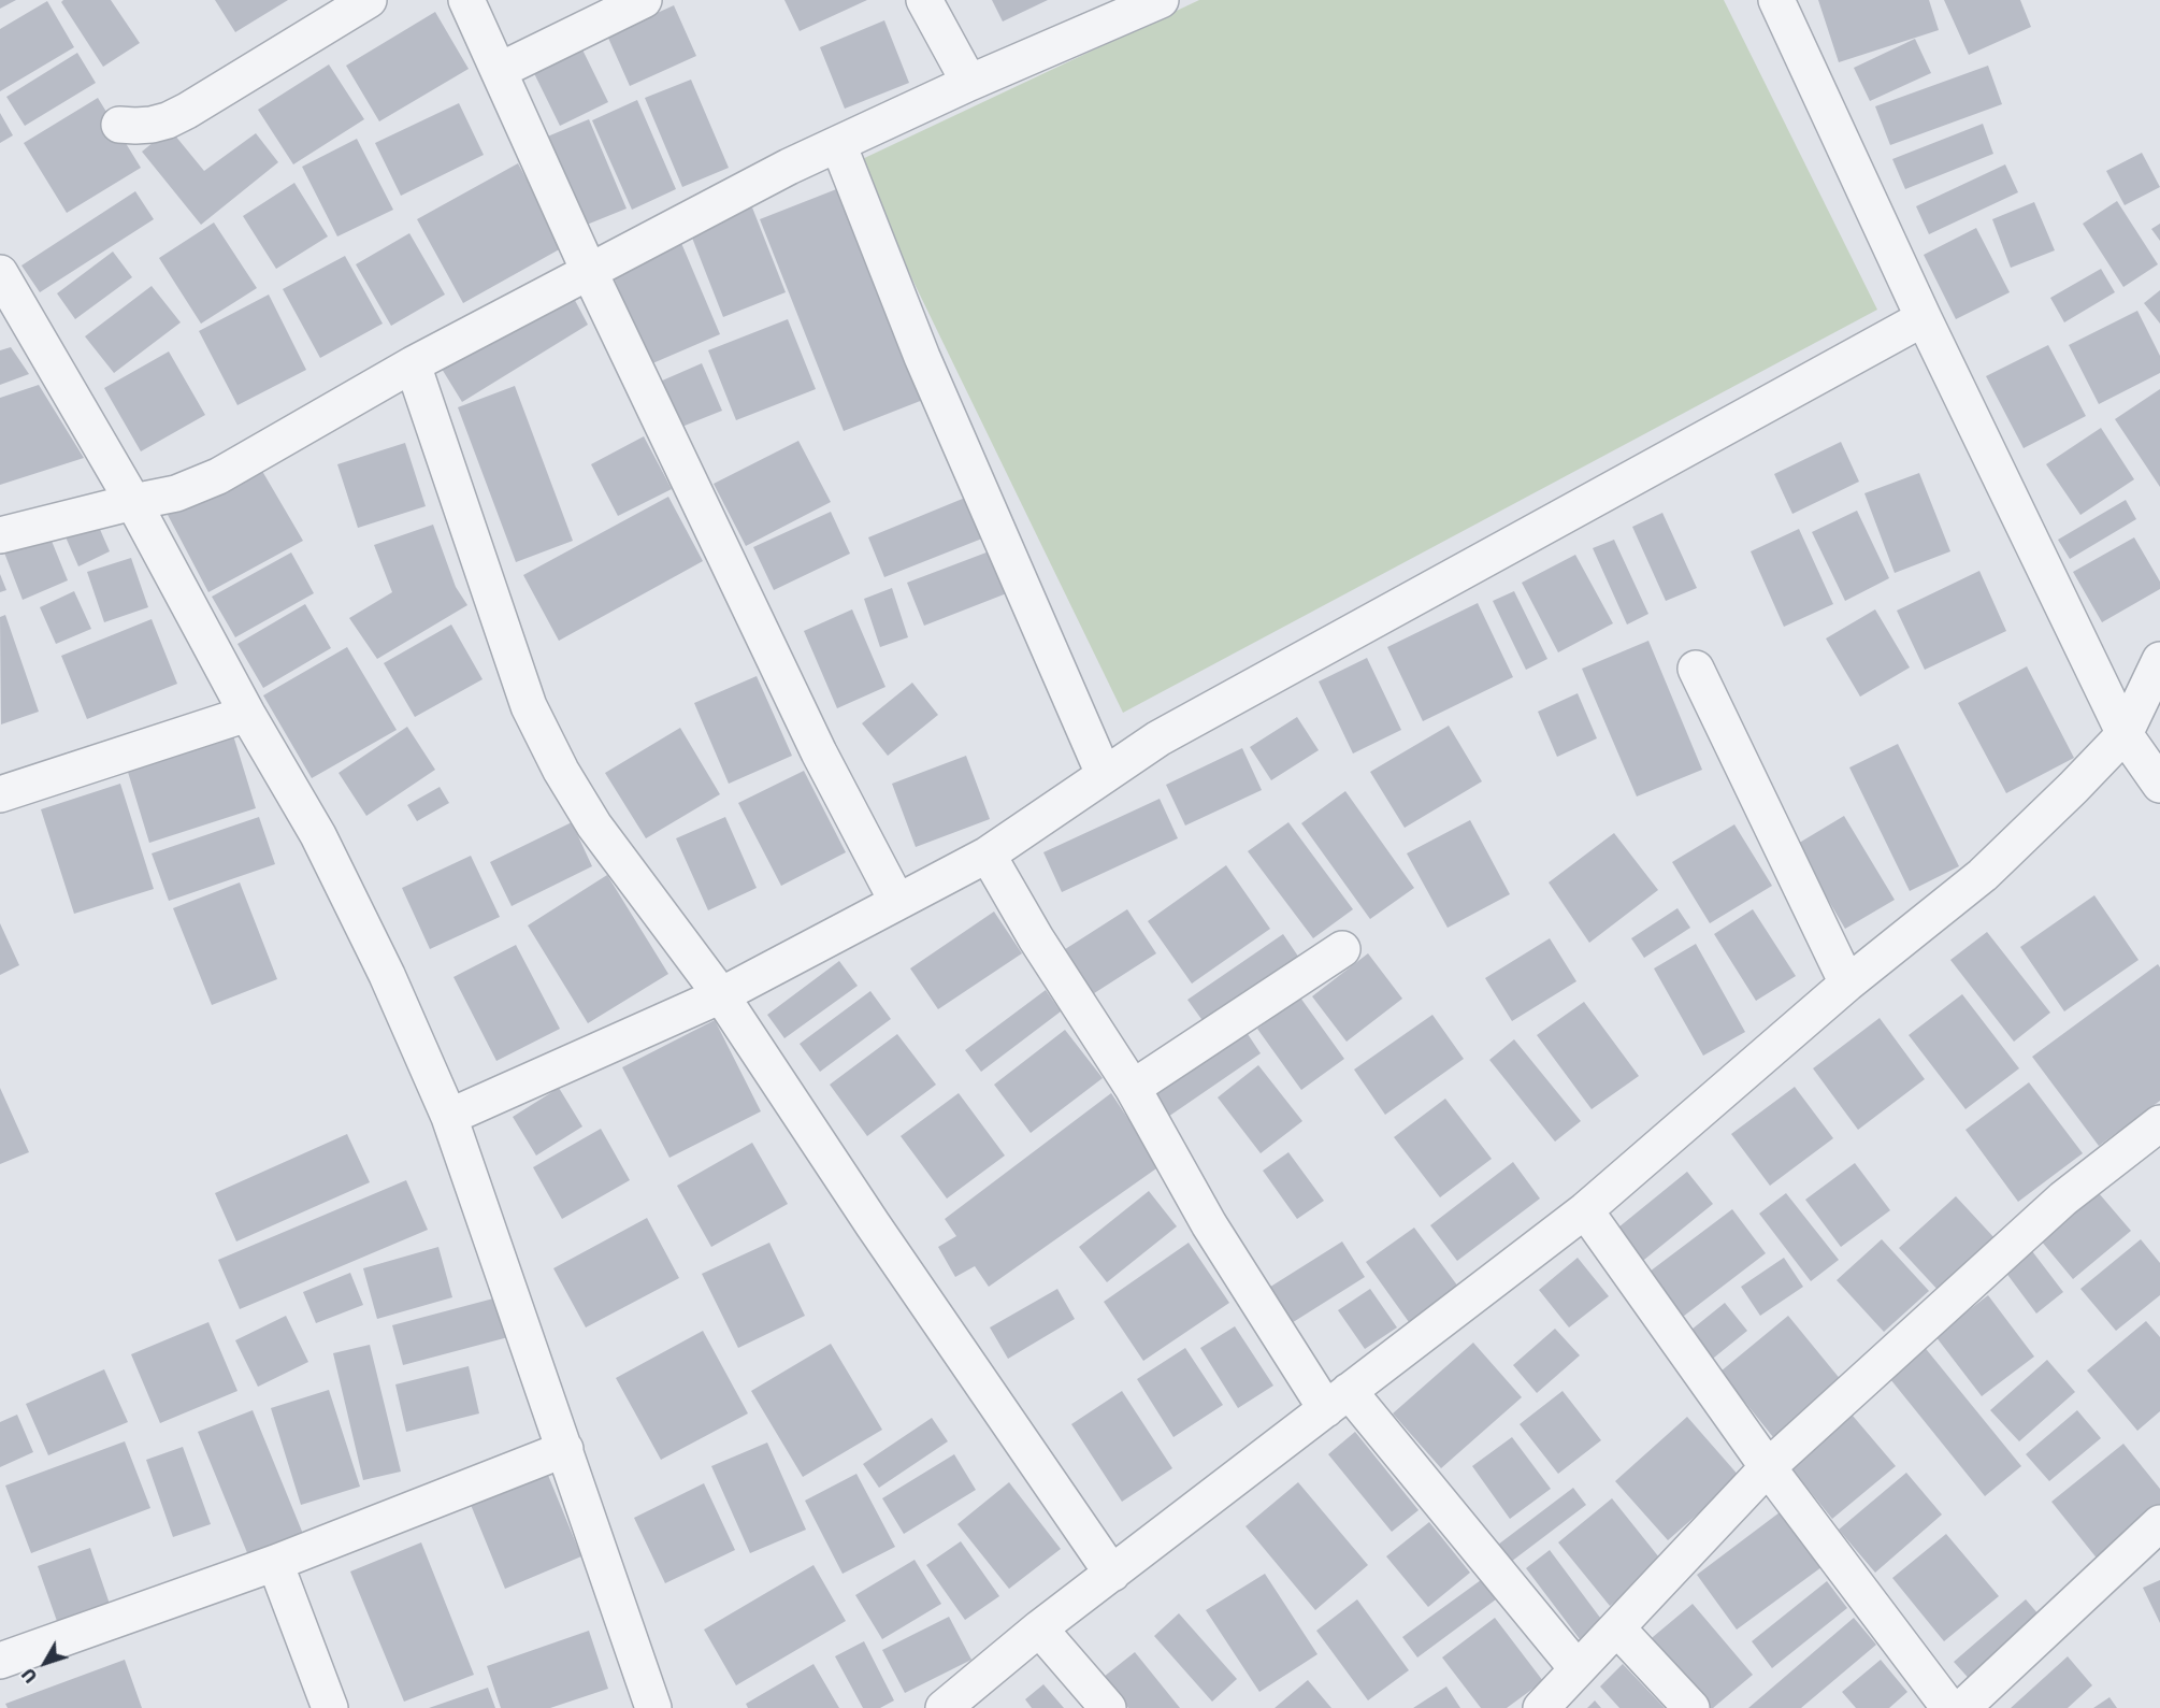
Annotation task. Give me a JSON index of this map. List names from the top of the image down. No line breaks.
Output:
{"north":"bottom left"}
